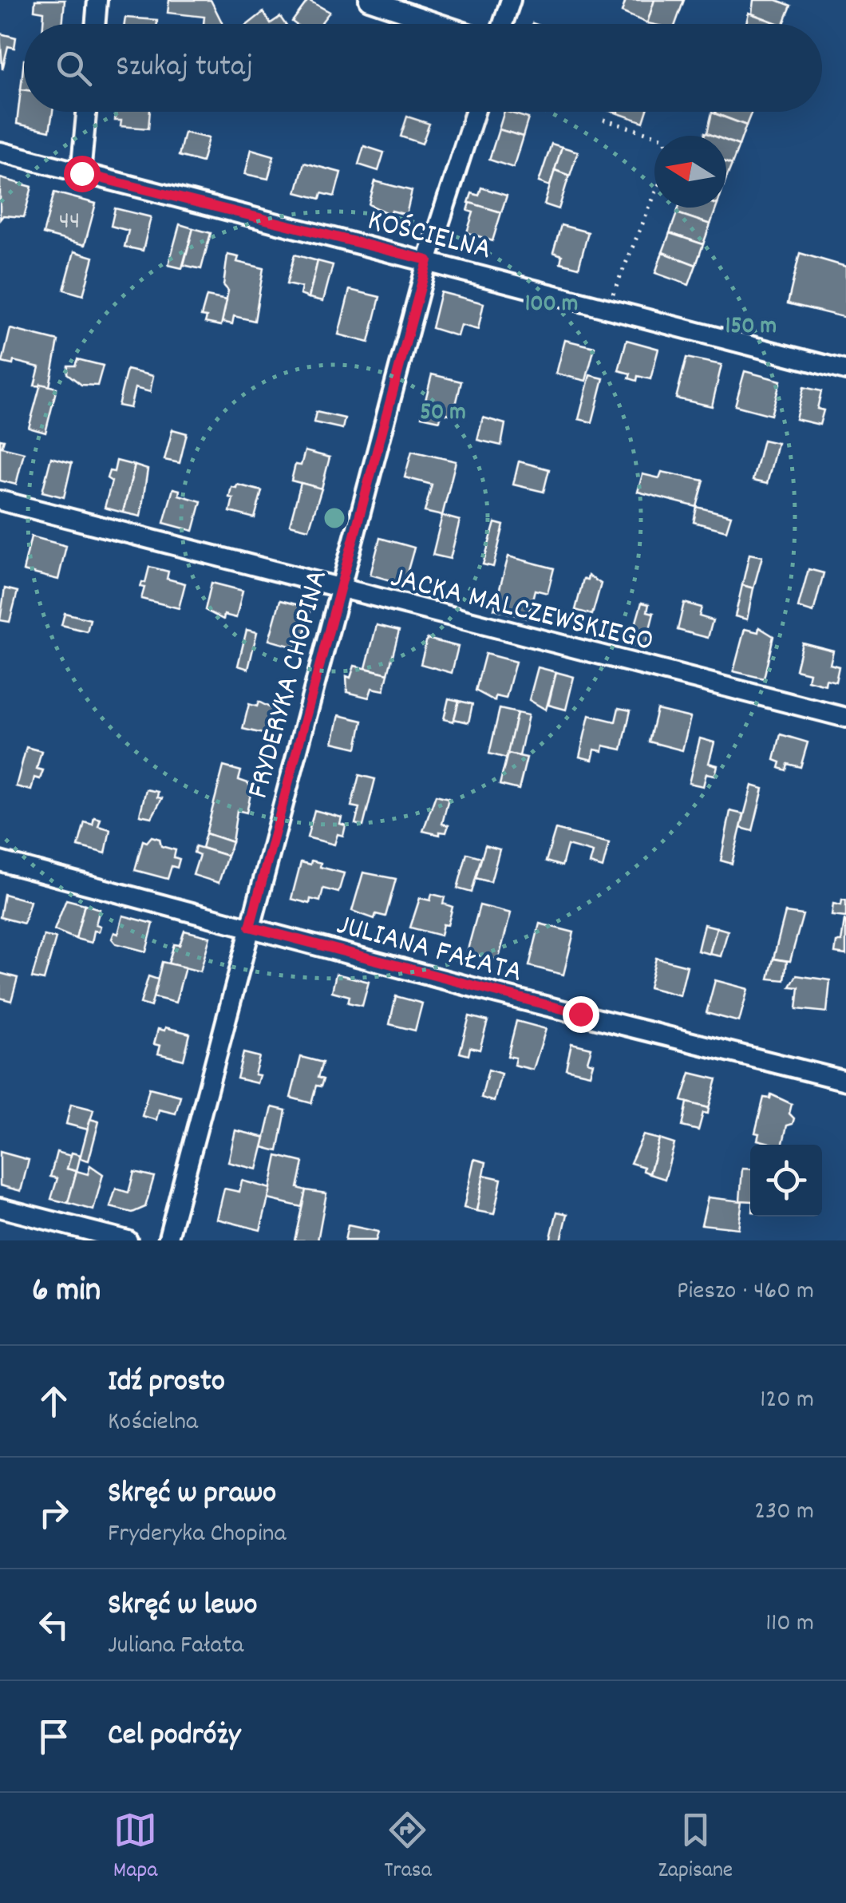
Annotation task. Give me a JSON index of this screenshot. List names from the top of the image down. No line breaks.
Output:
{"streets":{"street":["KOŚCIELNA","JACKA MALCZEWSKIEGO","FRYDERYKA CHOPINA","JULIANA FAŁATA"]},"crossings":[["KOŚCIELNA","FRYDERYKA CHOPINA"],["JACKA MALCZEWSKIEGO","FRYDERYKA CHOPINA"],["FRYDERYKA CHOPINA","JULIANA FAŁATA"]],"house_numbers":["44"],"north":"left","page":{"search":"Szukaj tutaj","heading":["6 min","Pieszo · 460 m"],"list":[["Idź prosto","Kościelna","120 m"],["Skręć w prawo","Fryderyka Chopina","230 m"],["Skręć w lewo","Juliana Fałata","110 m"],"Cel podróży"],"nav":["Mapa","Trasa","Zapisane"]},"rings":["100 m","150 m","50 m"]}
